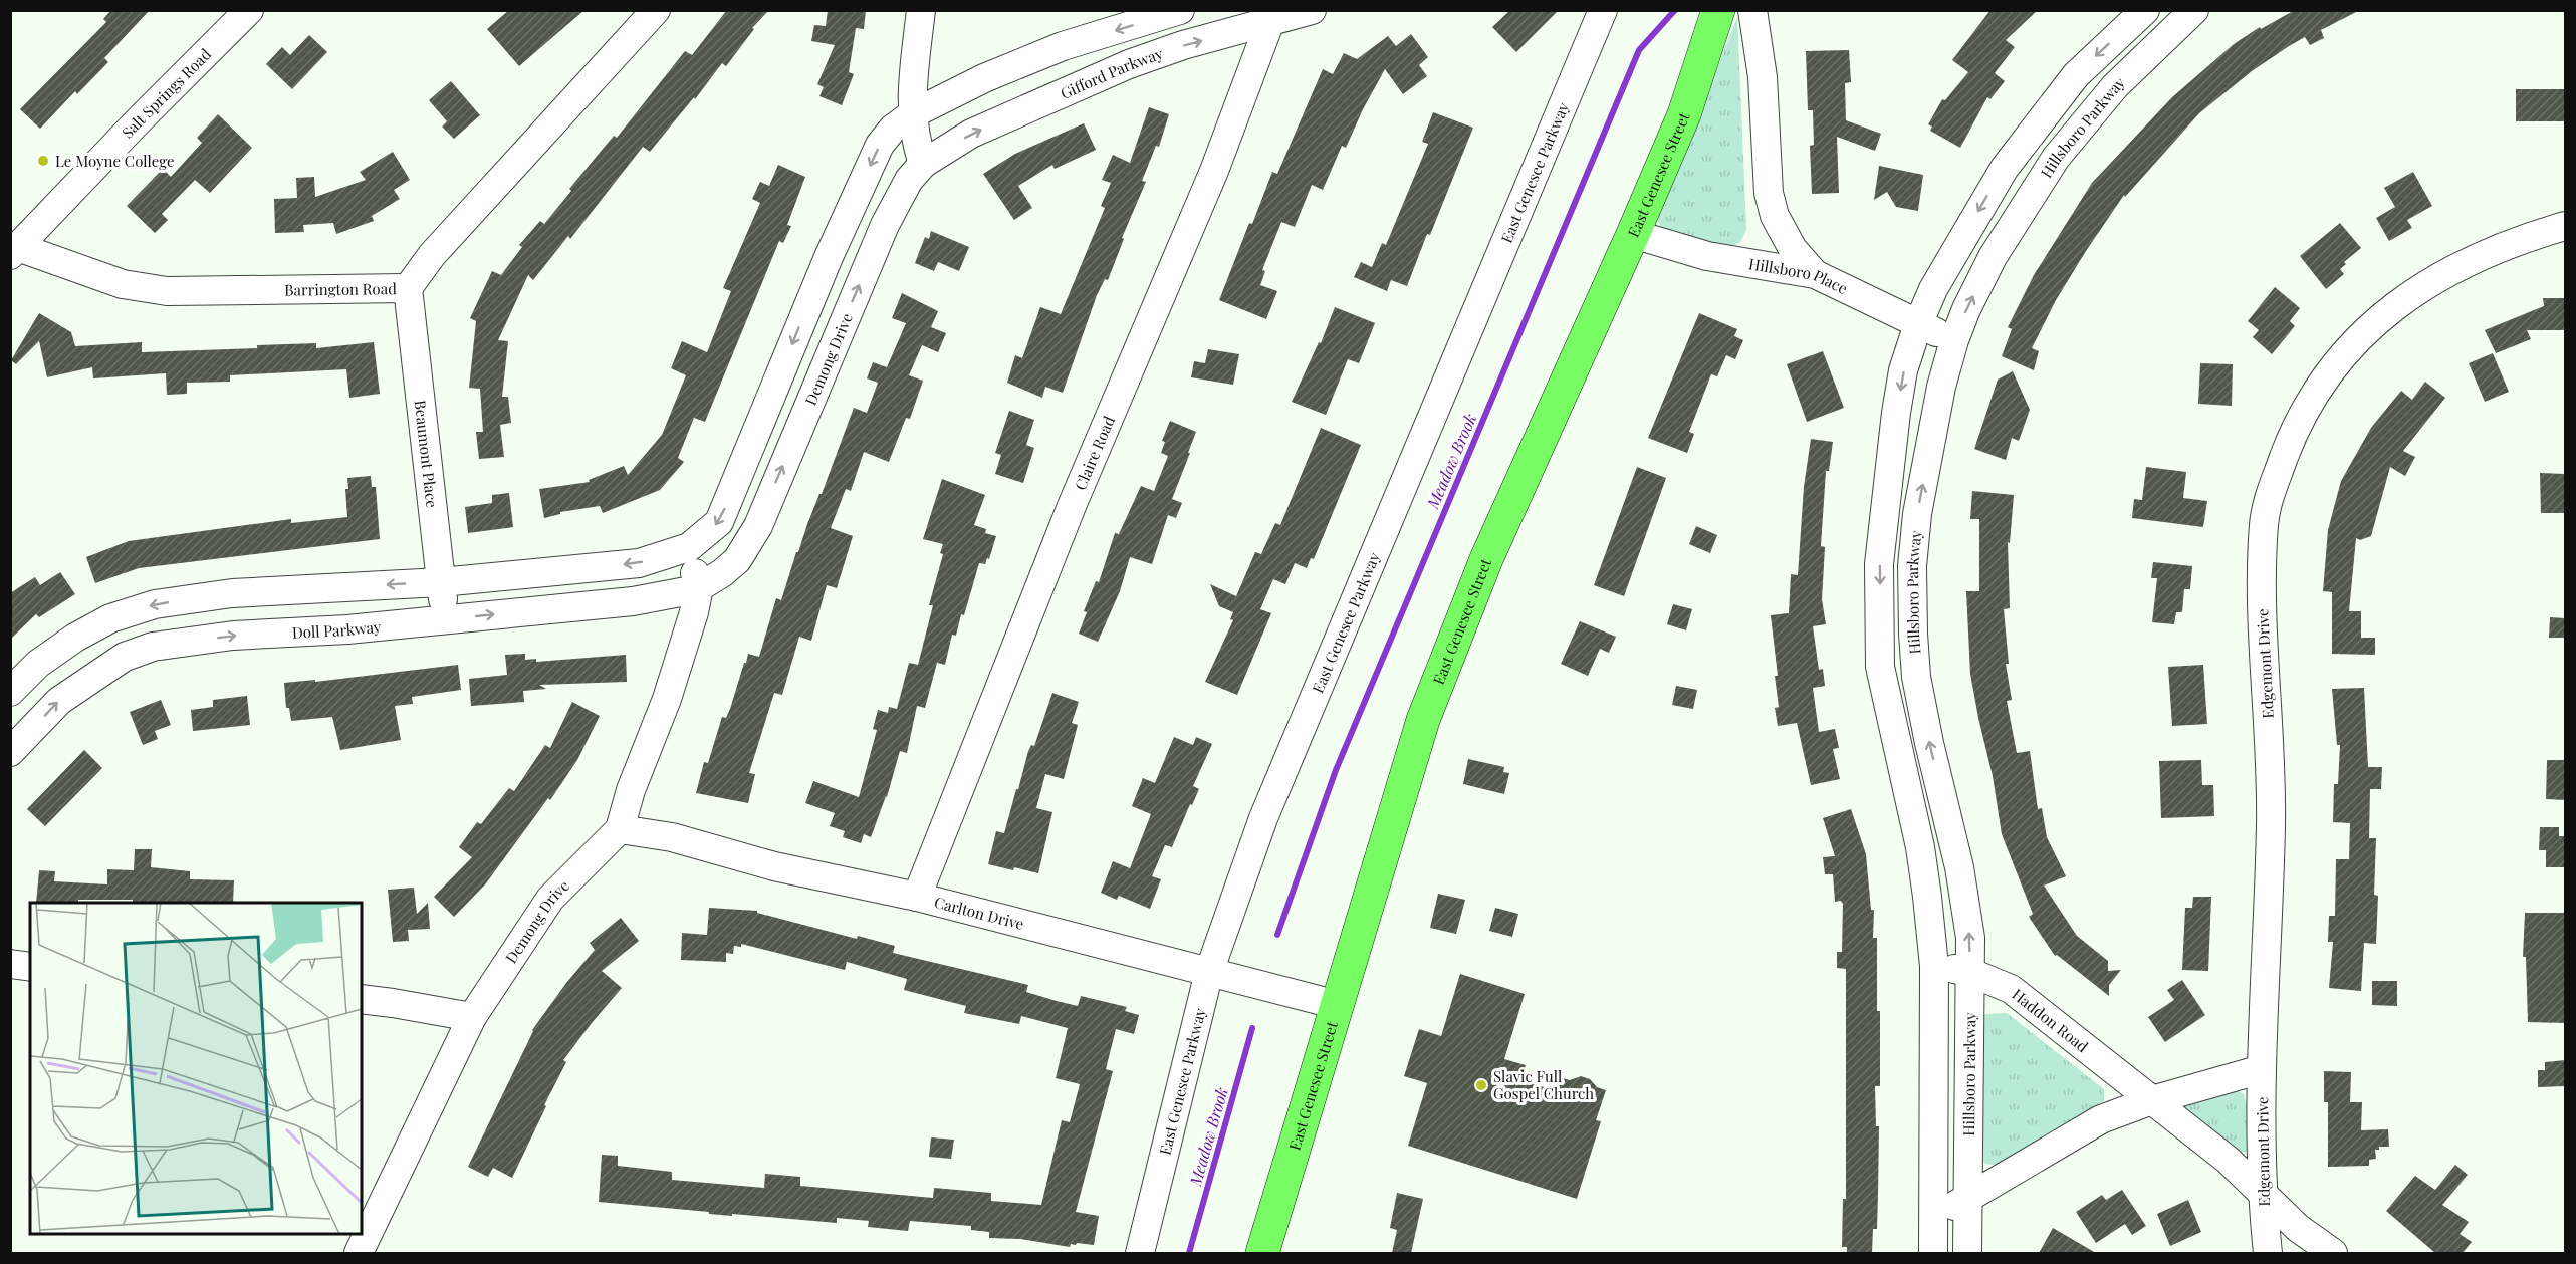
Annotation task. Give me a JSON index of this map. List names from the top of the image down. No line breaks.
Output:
{"streets":{"main road":["East Genesee Street"],"street":["Gifford Parkway","Salt Springs Road","Hillsboro Parkway","East Genesee Parkway","Hillsboro Place","Barrington Road","Demong Drive","Claire Road","Beaumont Place","Doll Parkway","Edgemont Drive","Carlton Drive","Haddon Road"]},"crossings":[["Gifford Parkway","Demong Drive"],["Gifford Parkway","Claire Road"],["Salt Springs Road","Barrington Road"],["Hillsboro Parkway","Hillsboro Place"],["Hillsboro Parkway","Haddon Road"],["East Genesee Parkway","Carlton Drive"],["East Genesee Street","Hillsboro Place"],["East Genesee Street","Carlton Drive"],["Barrington Road","Beaumont Place"],["Demong Drive","Doll Parkway"],["Demong Drive","Carlton Drive"],["Claire Road","Carlton Drive"],["Beaumont Place","Doll Parkway"],["Edgemont Drive","Haddon Road"]],"water":["Meadow Brook"],"places":["Le Moyne College","Slavic Full Gospel Church"]}
